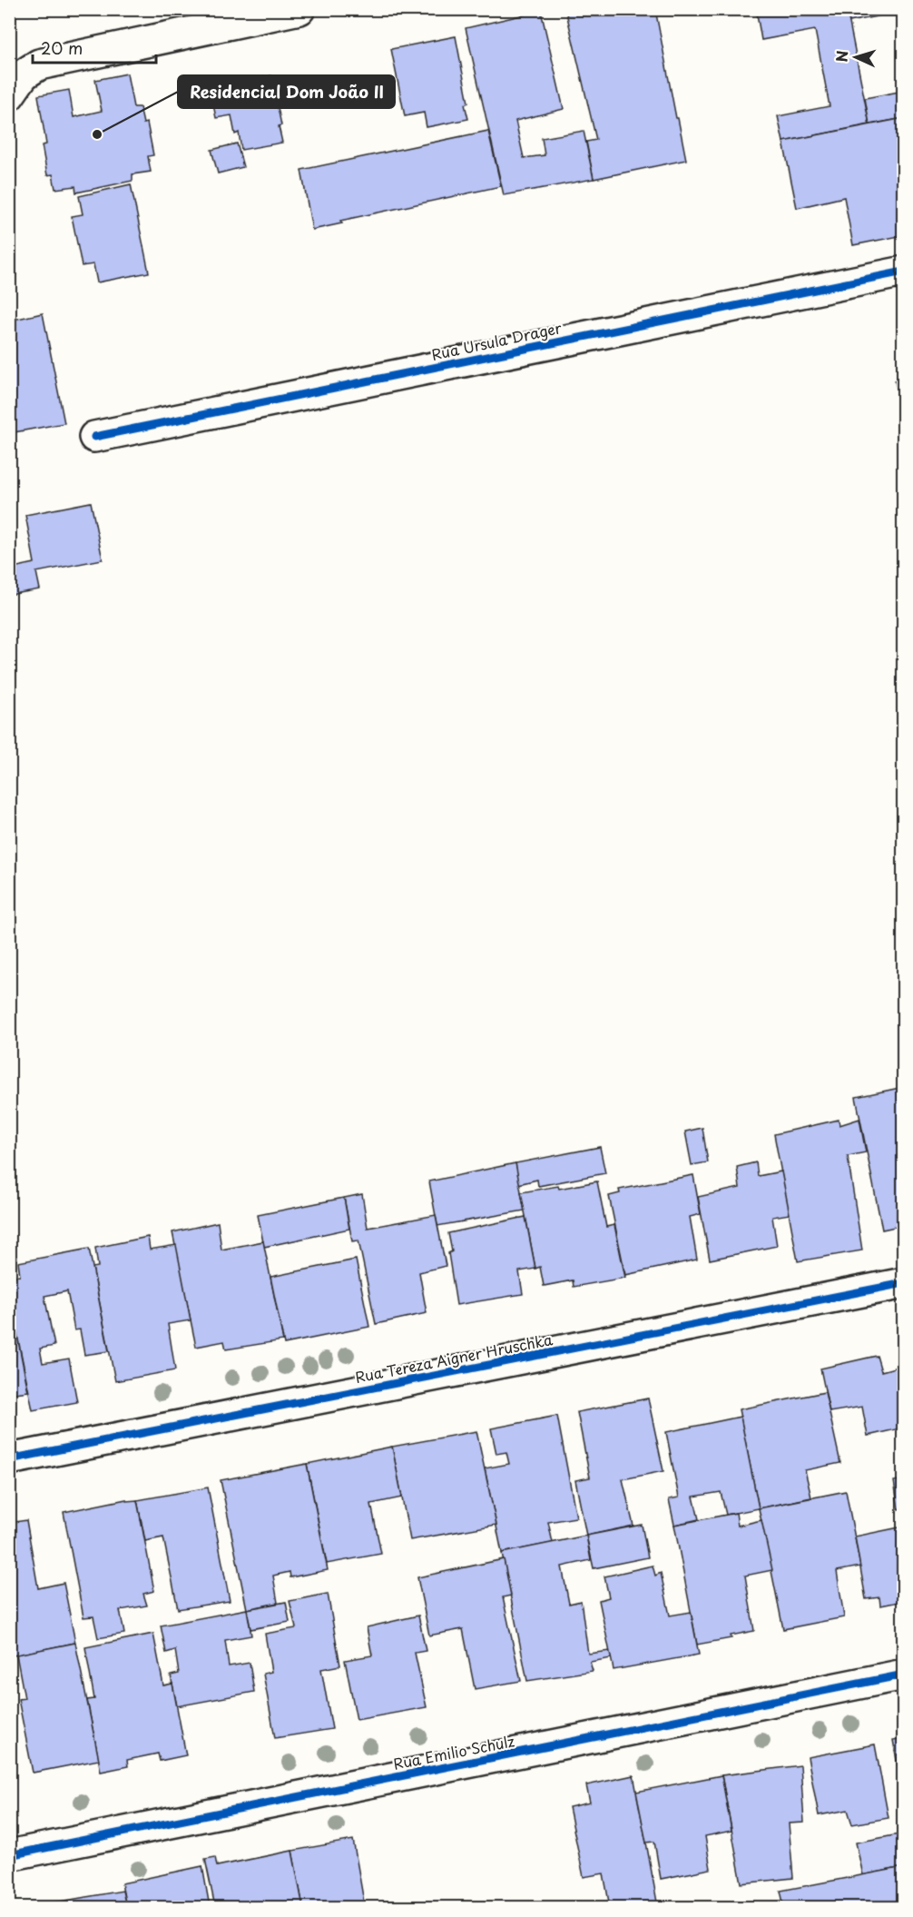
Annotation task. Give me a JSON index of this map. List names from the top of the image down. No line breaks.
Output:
{"streets":{"street":["Rua Ursula Drager","Rua Tereza Aigner Hruschka","Rua Emilio Schulz"]},"places":["Residencial Dom João II"],"scale_bar":"20 m","north":"left"}
